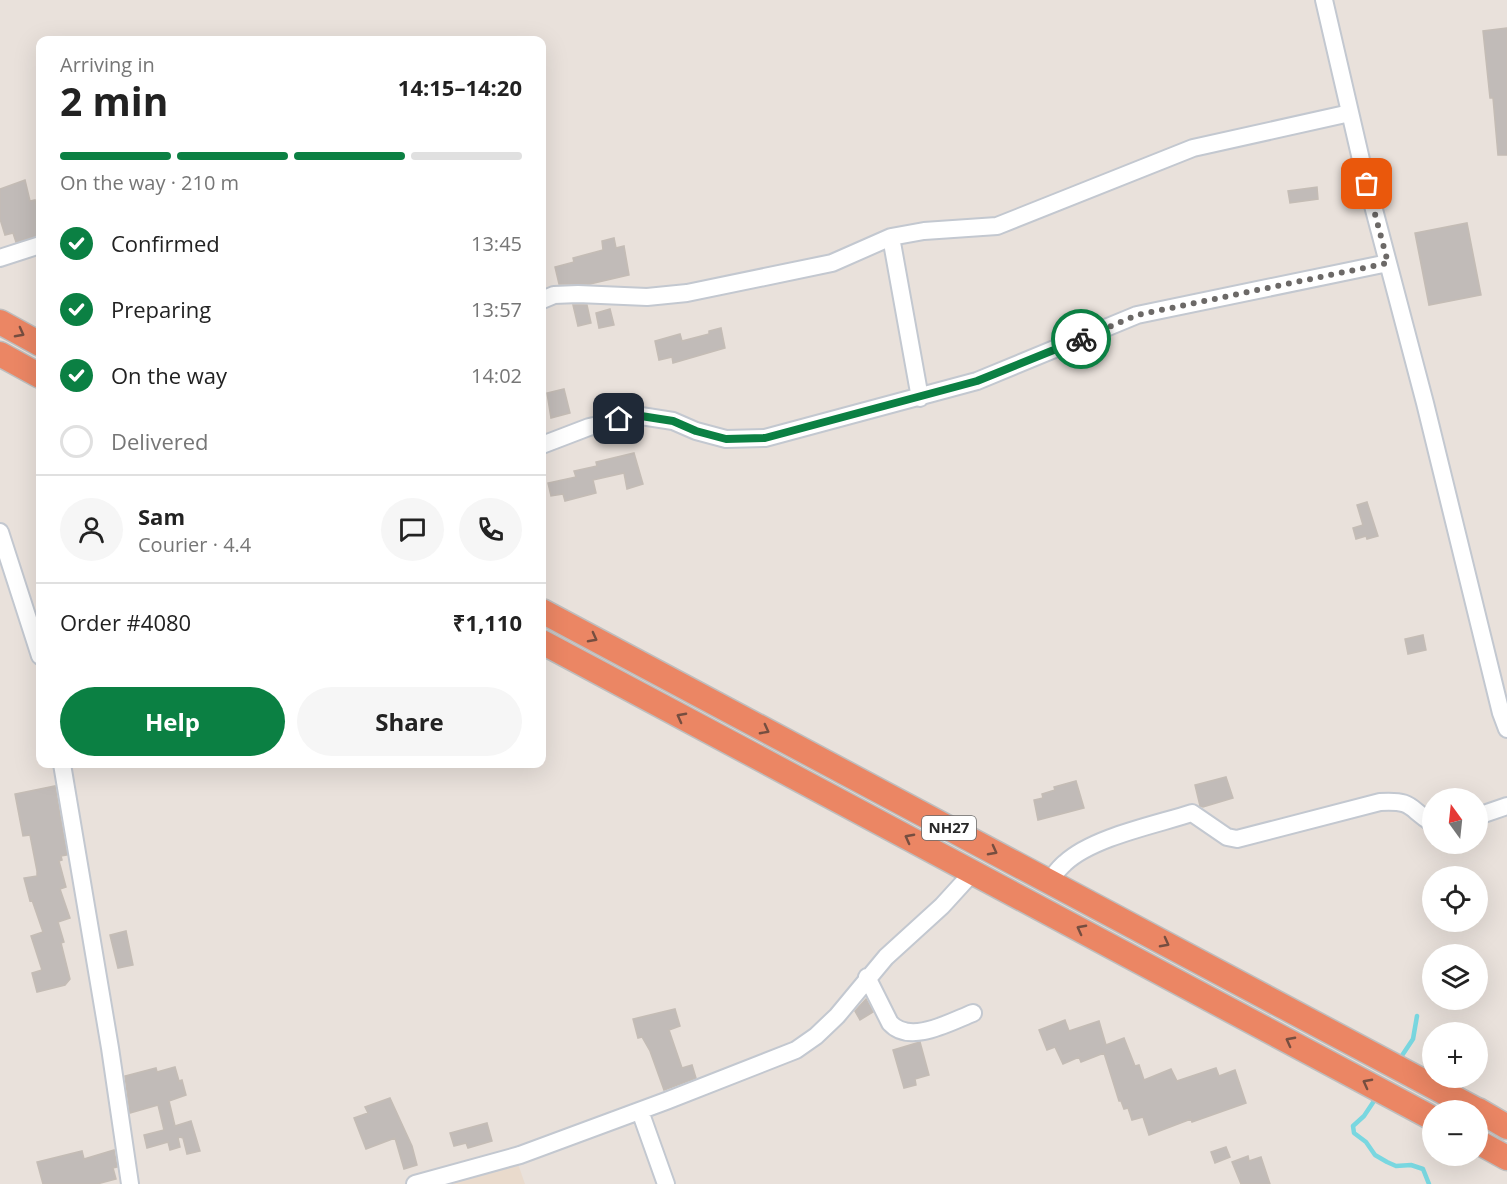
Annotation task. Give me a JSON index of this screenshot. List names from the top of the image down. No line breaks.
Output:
{"streets":{"highway":["NH27"]},"north":"top","page":{"heading":["2 min","Arriving in","14:15–14:20"],"panel":["Sam","Courier · 4.4","Order #4080","₹1,110"],"bar":"On the way · 210 m","list":[["Confirmed","13:45"],["Preparing","13:57"],["On the way","14:02"],"Delivered"],"buttons":["Help","Share"],"map_buttons":["+","−"]}}
